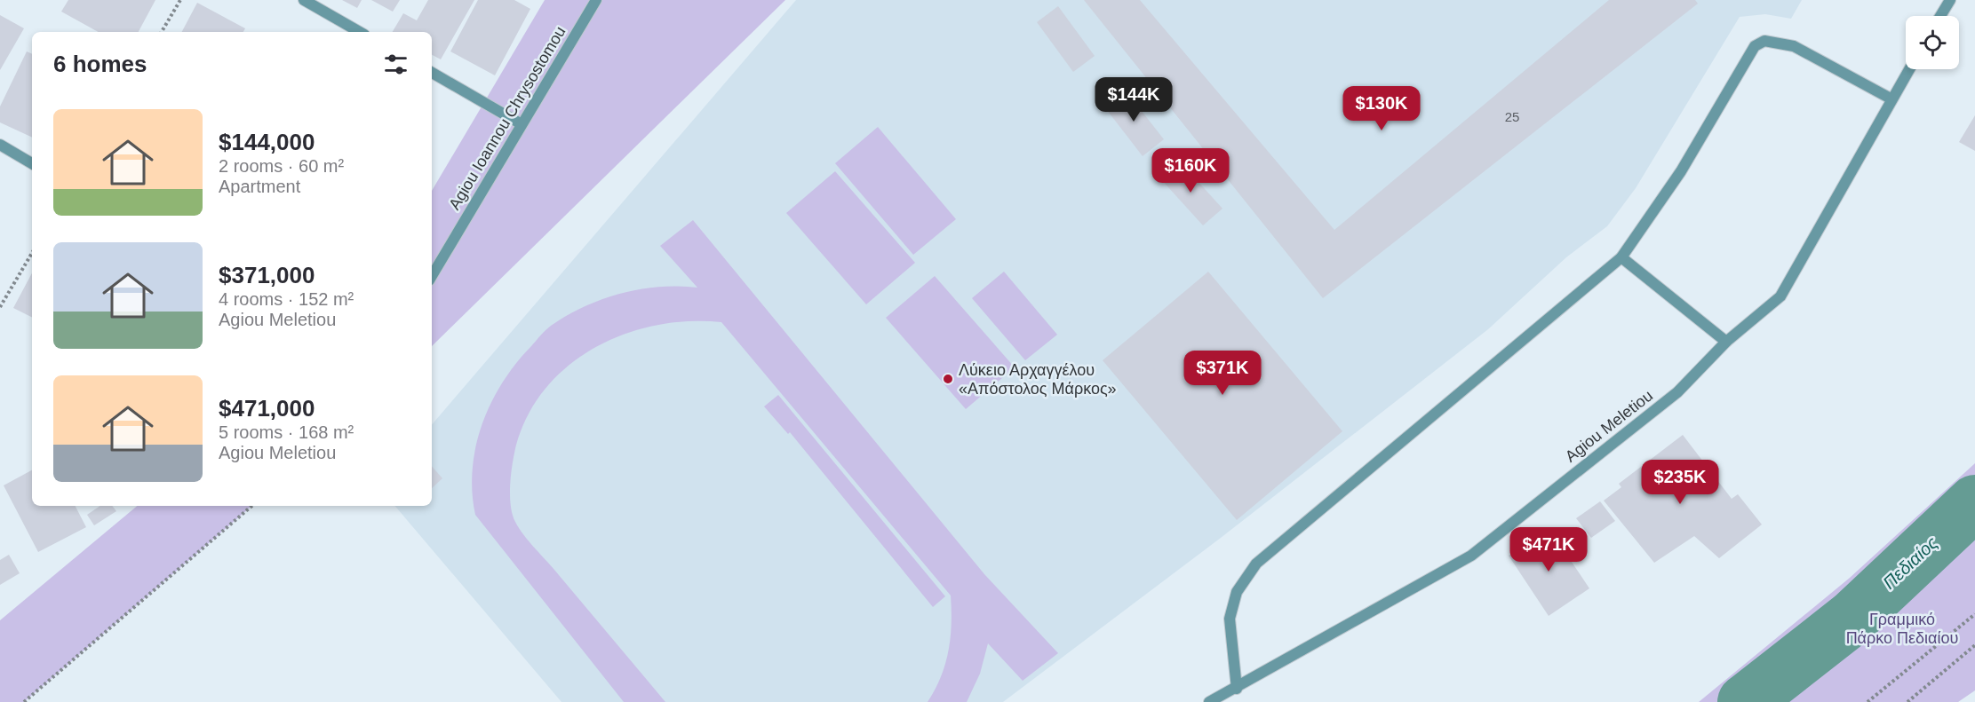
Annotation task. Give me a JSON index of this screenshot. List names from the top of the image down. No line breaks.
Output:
{"streets":{"street":["Agiou Ioannou Chrysostomou","Agiou Meletiou"]},"water":["Πεδιαίος"],"parks":["Γραμμικό Πάρκο Πεδιαίου"],"places":["Λύκειο Αρχαγγέλου «Απόστολος Μάρκος»"],"house_numbers":["25"],"page":{"heading":"6 homes","price":["$144K","$130K","$160K","$371K","$235K","$471K"],"list":[{"name":"$144,000","note":"2 rooms · 60 m² · Apartment"},{"name":"$371,000","note":"4 rooms · 152 m² · Agiou Meletiou"},{"name":"$471,000","note":"5 rooms · 168 m² · Agiou Meletiou"}]}}
